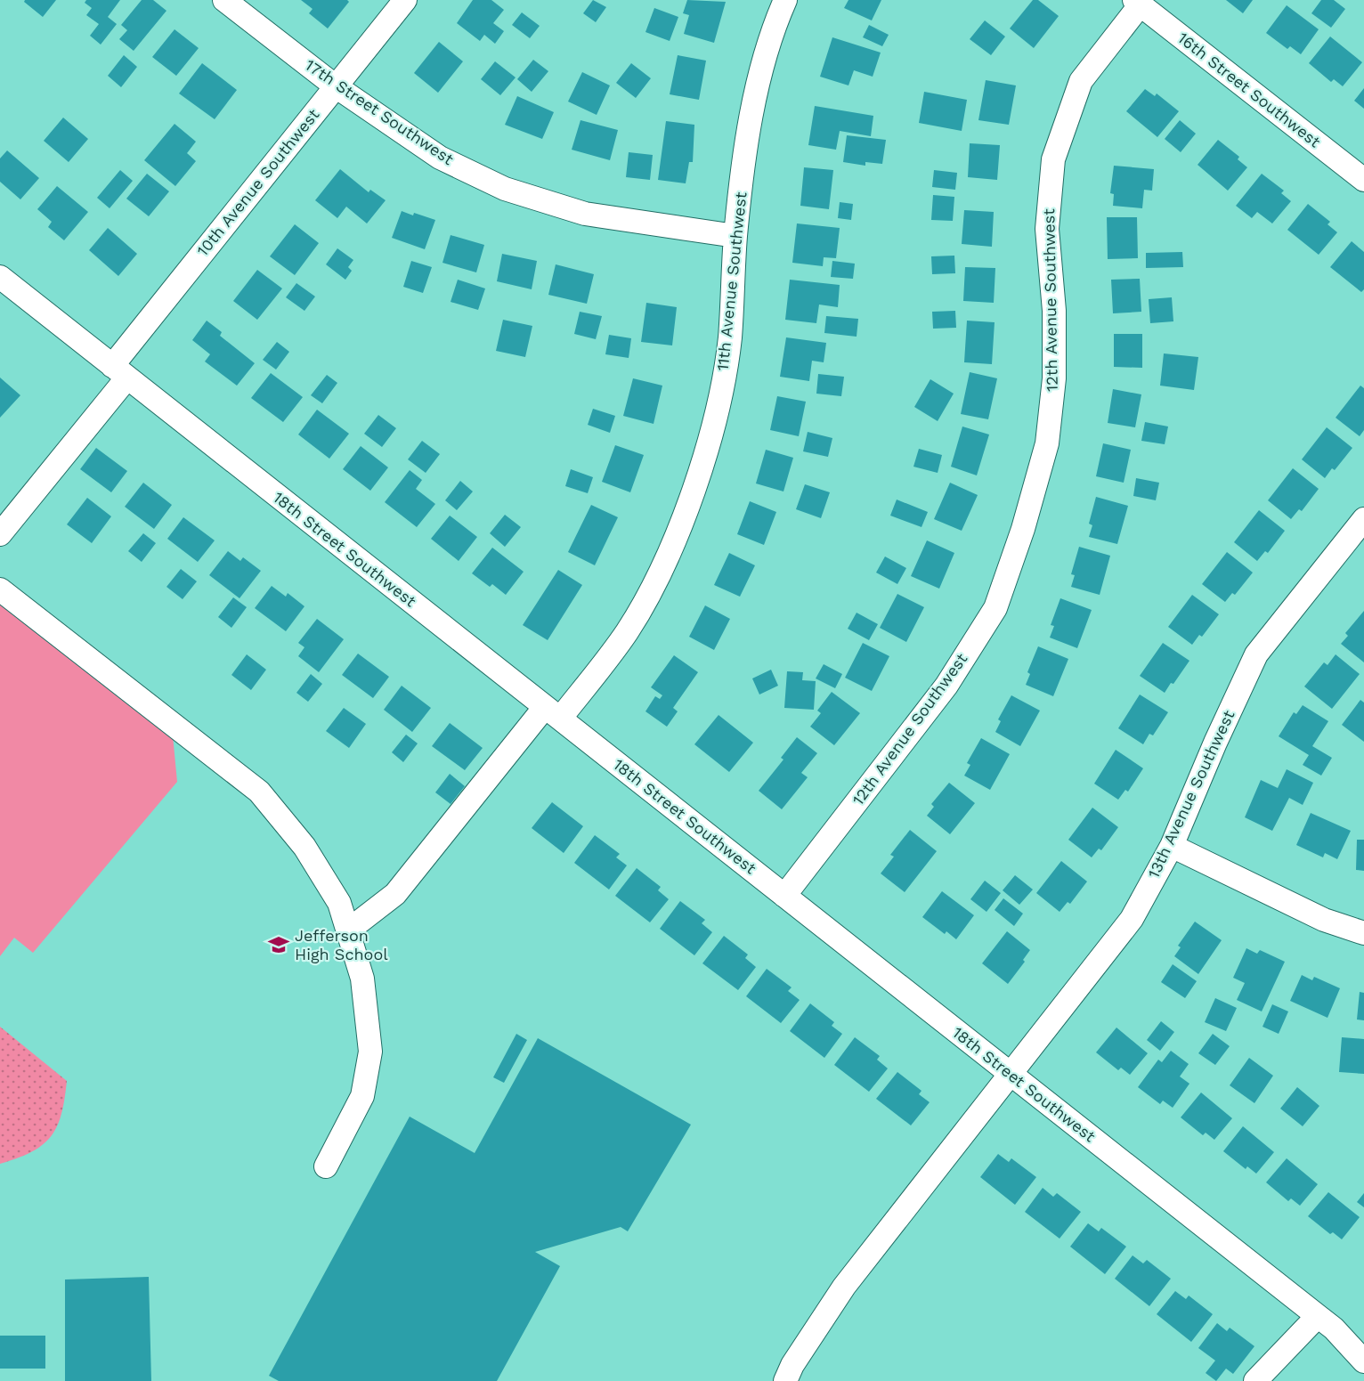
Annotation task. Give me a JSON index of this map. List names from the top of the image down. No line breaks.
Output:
{"streets":{"street":["16th Street Southwest","17th Street Southwest","10th Avenue Southwest","11th Avenue Southwest","12th Avenue Southwest","18th Street Southwest","13th Avenue Southwest"]},"crossings":[["16th Street Southwest","12th Avenue Southwest"],["17th Street Southwest","10th Avenue Southwest"],["17th Street Southwest","11th Avenue Southwest"],["10th Avenue Southwest","18th Street Southwest"],["11th Avenue Southwest","18th Street Southwest"],["12th Avenue Southwest","18th Street Southwest"],["18th Street Southwest","13th Avenue Southwest"]],"places":{"school or university":["Jefferson High School"]}}
